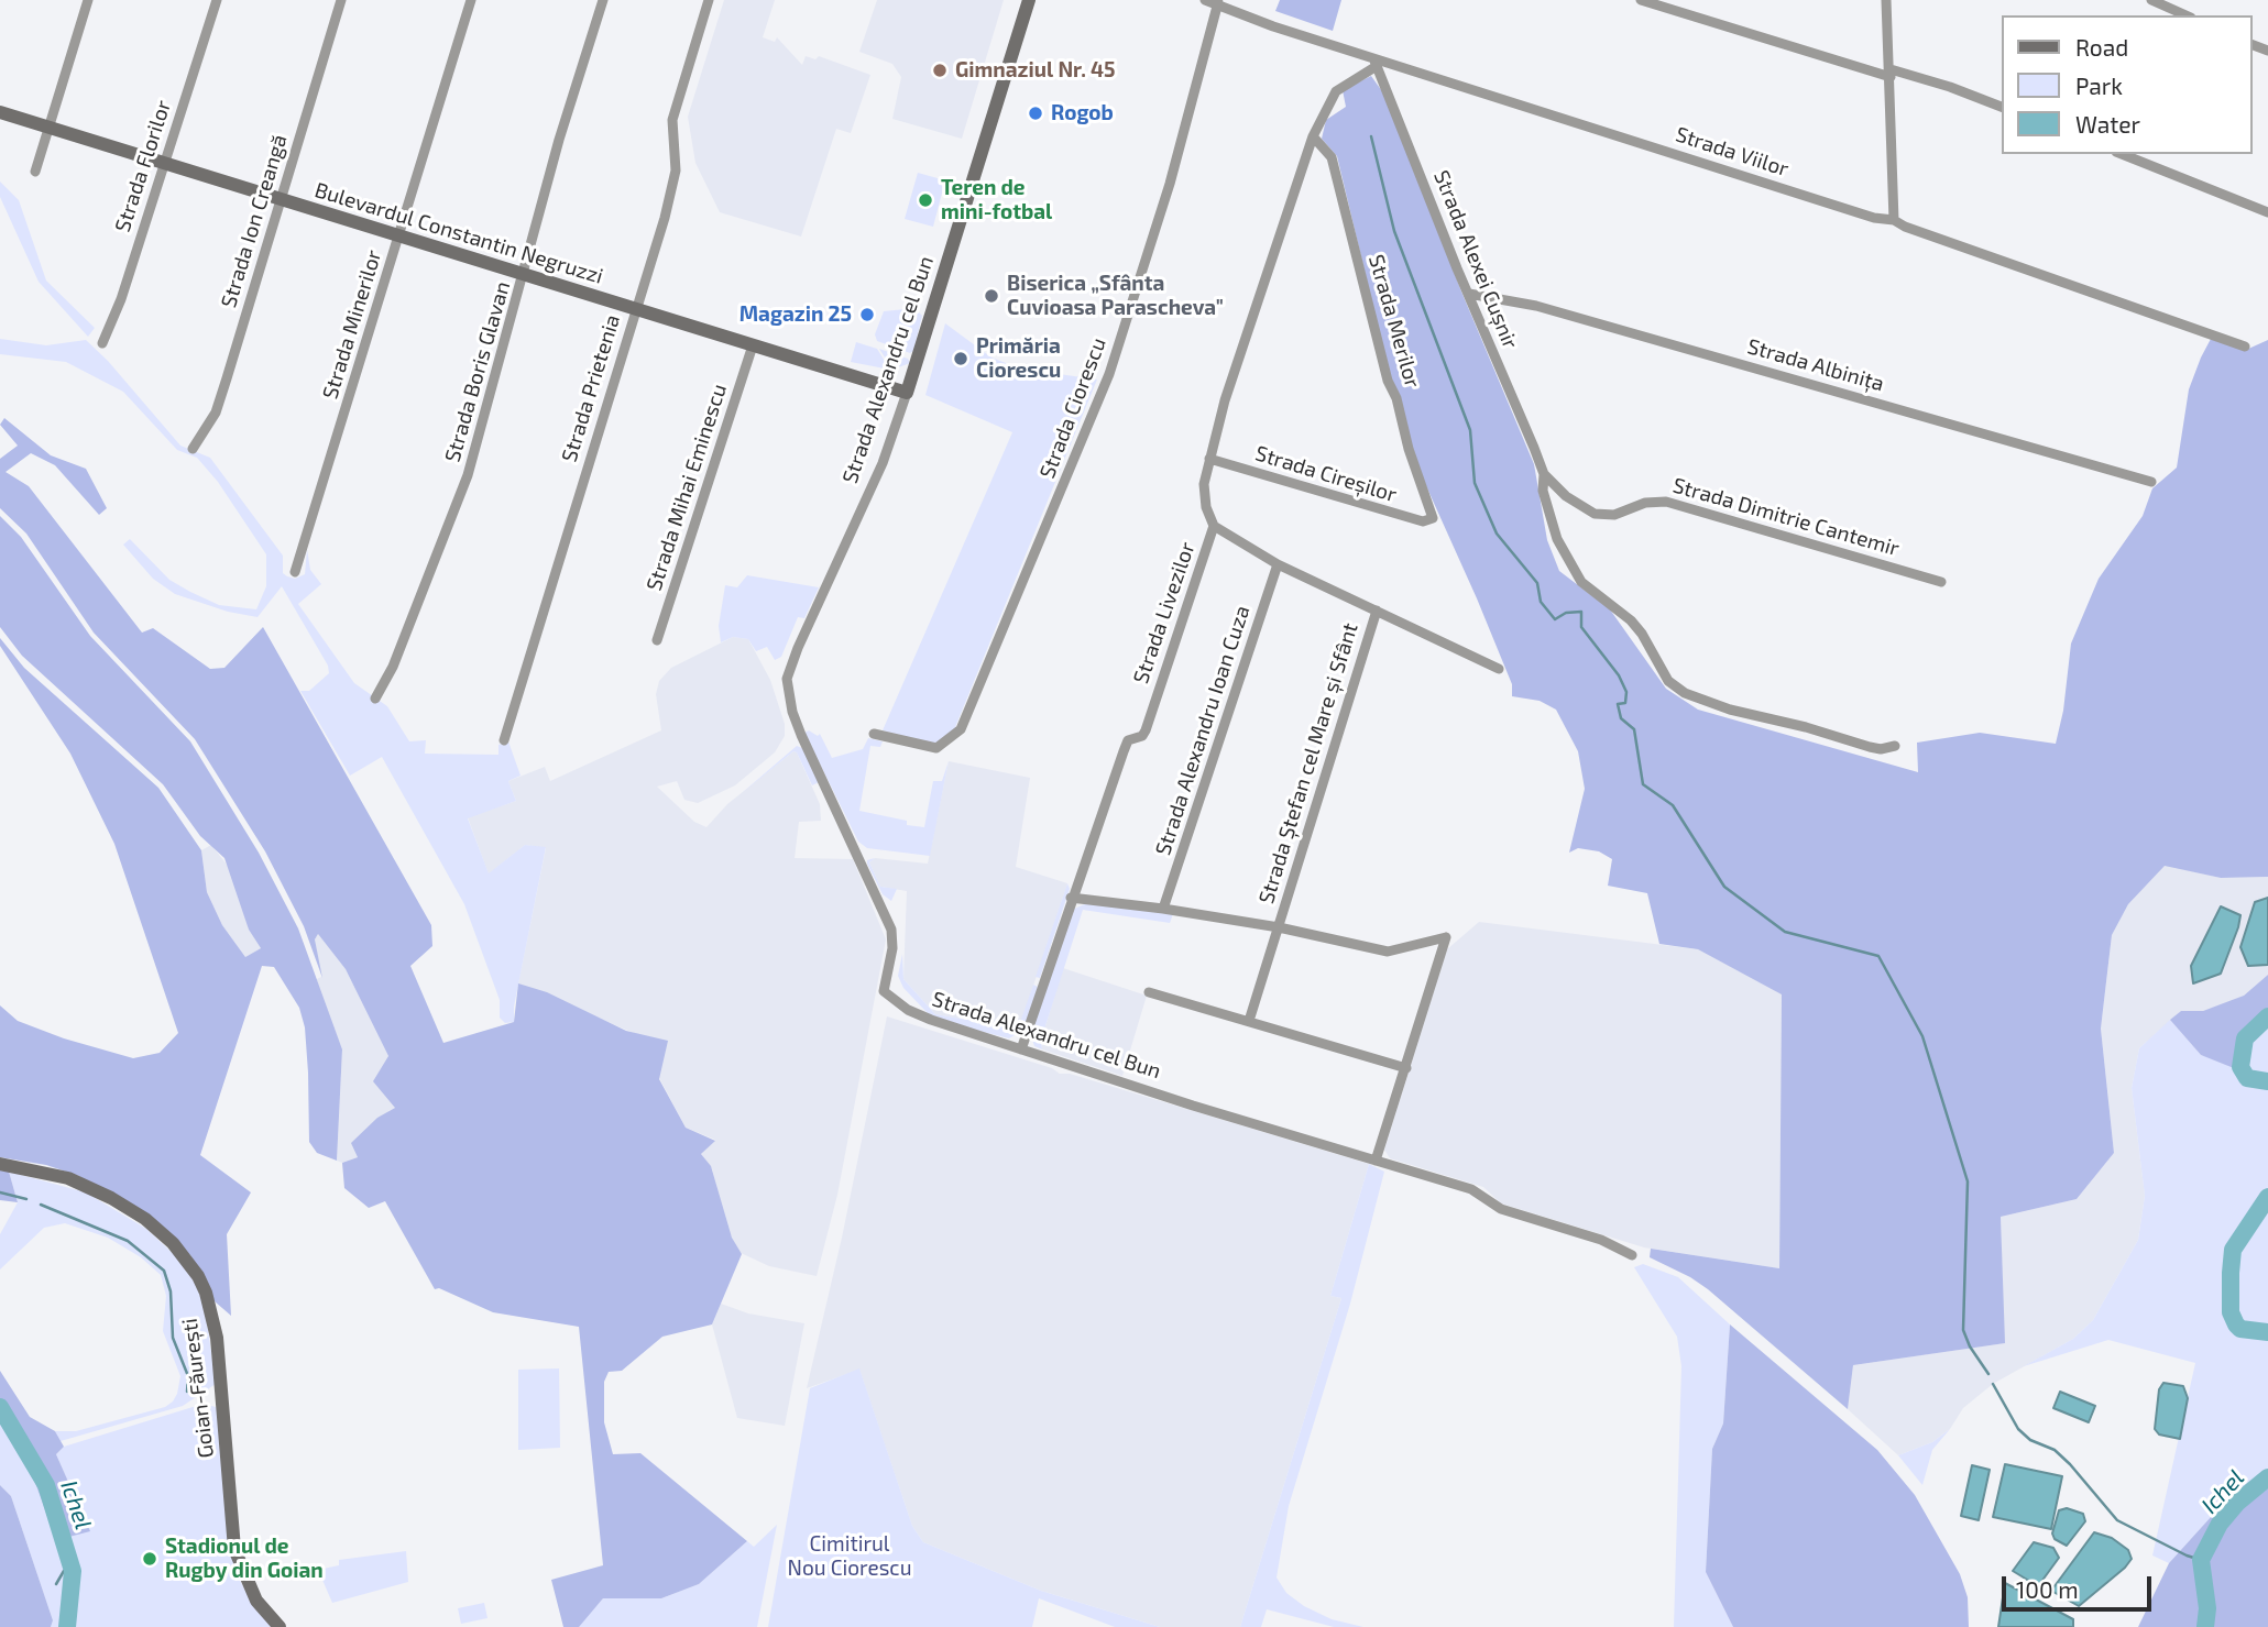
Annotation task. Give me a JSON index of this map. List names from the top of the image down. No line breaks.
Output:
{"streets":{"street":["Strada Viilor","Strada Florilor","Strada Ion Creangă","Bulevardul Constantin Negruzzi","Strada Alexei Cușnir","Strada Merilor","Strada Minerilor","Strada Albinița","Strada Alexandru cel Bun","Strada Boris Glavan","Strada Prietenia","Strada Ciorescu","Strada Cireșilor","Strada Mihai Eminescu","Strada Dimitrie Cantemir","Strada Livezilor","Strada Alexandru Ioan Cuza","Strada Ștefan cel Mare și Sfânt","Goian-Făurești"]},"crossings":[["Strada Viilor","Strada Alexei Cușnir"],["Strada Viilor","Strada Ciorescu"],["Strada Viilor","Strada Livezilor"],["Strada Florilor","Bulevardul Constantin Negruzzi"],["Strada Ion Creangă","Bulevardul Constantin Negruzzi"],["Bulevardul Constantin Negruzzi","Strada Minerilor"],["Bulevardul Constantin Negruzzi","Strada Alexandru cel Bun"],["Bulevardul Constantin Negruzzi","Strada Boris Glavan"],["Bulevardul Constantin Negruzzi","Strada Prietenia"],["Bulevardul Constantin Negruzzi","Strada Mihai Eminescu"],["Strada Alexei Cușnir","Strada Albinița"],["Strada Alexei Cușnir","Strada Dimitrie Cantemir"],["Strada Alexei Cușnir","Strada Livezilor"],["Strada Merilor","Strada Cireșilor"],["Strada Merilor","Strada Livezilor"],["Strada Alexandru cel Bun","Strada Livezilor"],["Strada Cireșilor","Strada Livezilor"],["Strada Livezilor","Strada Ștefan cel Mare și Sfânt"],["Strada Alexandru Ioan Cuza","Strada Ștefan cel Mare și Sfânt"]],"water":["Ichel"],"parks":["Cimitirul Nou Ciorescu"],"places":["Gimnaziul Nr. 45","Rogob","Teren de mini-fotbal","Biserica „Sfânta Cuvioasa Parascheva\"","Magazin 25","Primăria Ciorescu","Stadionul de Rugby din Goian"],"legend":["Road","Park","Water"],"scale_bar":"100 m"}
